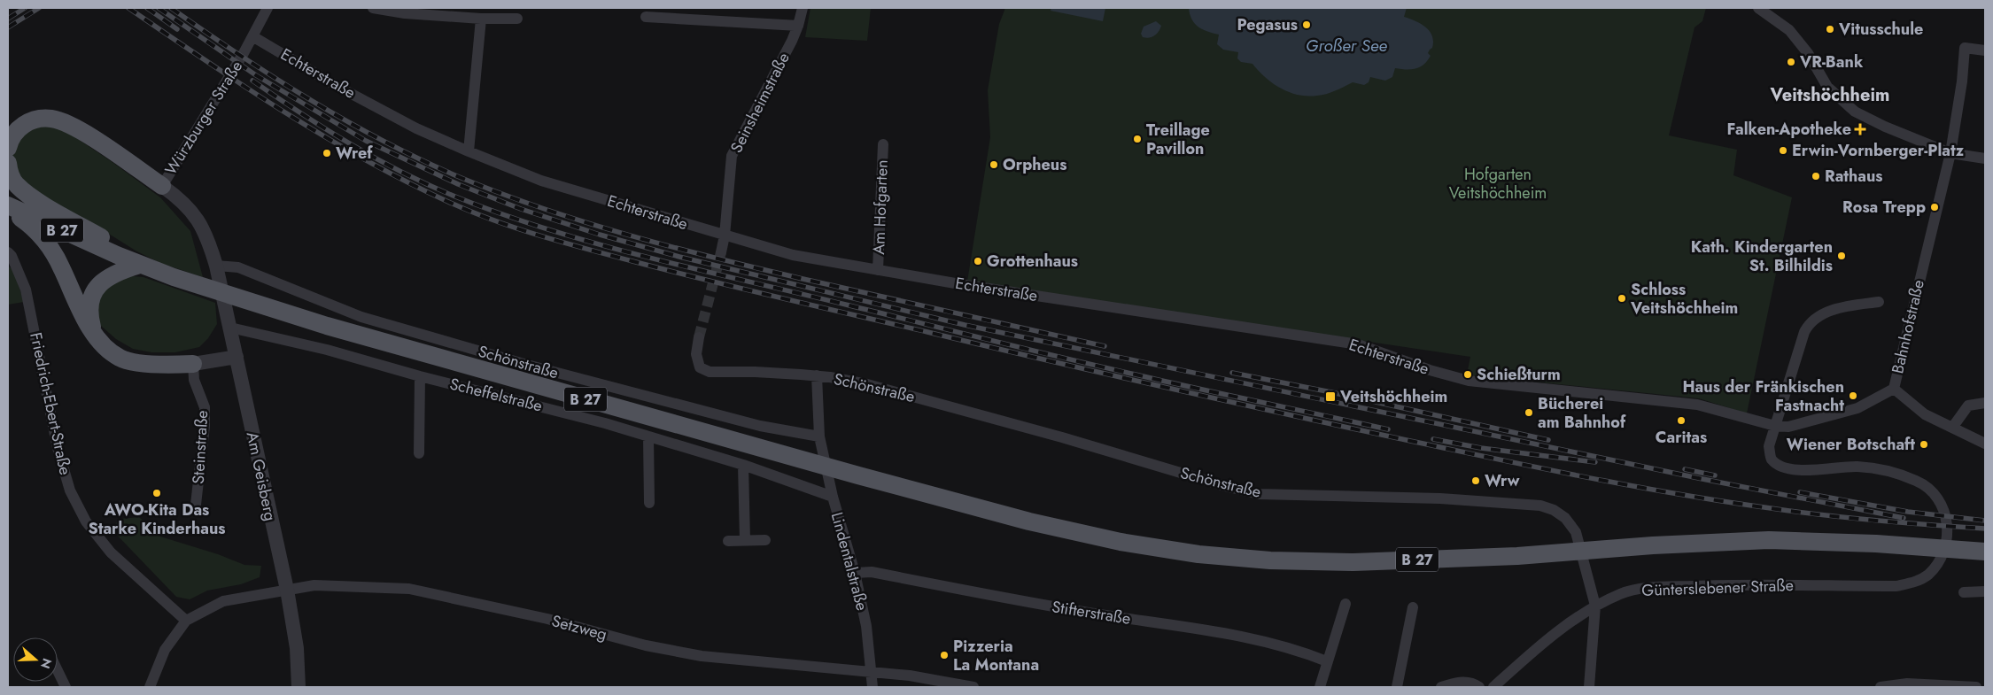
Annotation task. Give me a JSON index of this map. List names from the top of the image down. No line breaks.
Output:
{"streets":{"main road":["B 27"],"street":["Echterstraße","Seinsheimstraße","Würzburger Straße","Am Hofgarten","Bahnhofstraße","Schönstraße","Scheffelstraße","Friedrich-Ebert-Straße","Steinstraße","Am Geisberg","Lindentalstraße","Günterslebener Straße","Stifterstraße","Setzweg"]},"crossings":[["Echterstraße","Seinsheimstraße"],["Echterstraße","Würzburger Straße"],["Echterstraße","Am Hofgarten"],["Echterstraße","Bahnhofstraße"],["Echterstraße","Günterslebener Straße"],["Würzburger Straße","Schönstraße"],["Würzburger Straße","Am Geisberg"],["Bahnhofstraße","Günterslebener Straße"],["Schönstraße","Am Geisberg"],["Schönstraße","Lindentalstraße"],["Schönstraße","Günterslebener Straße"],["Scheffelstraße","Am Geisberg"],["Scheffelstraße","Lindentalstraße"],["Friedrich-Ebert-Straße","Setzweg"],["Am Geisberg","Setzweg"],["Lindentalstraße","Stifterstraße"],["Lindentalstraße","Setzweg"]],"districts":["Veitshöchheim"],"water":["Großer See"],"parks":["Hofgarten Veitshöchheim"],"places":{"other":["Pegasus","Vitusschule","VR-Bank","Treillage Pavillon","Erwin-Vornberger-Platz","Wref","Orpheus","Rathaus","Rosa Trepp","Kath. Kindergarten St. Bilhildis","Grottenhaus","Schloss Veitshöchheim","Schießturm","Haus der Fränkischen Fastnacht","Bücherei am Bahnhof","Caritas","Wiener Botschaft","Wrw","AWO-Kita Das Starke Kinderhaus","Pizzeria La Montana"],"health":["Falken-Apotheke"],"transit":["Veitshöchheim"]},"north":"right"}
